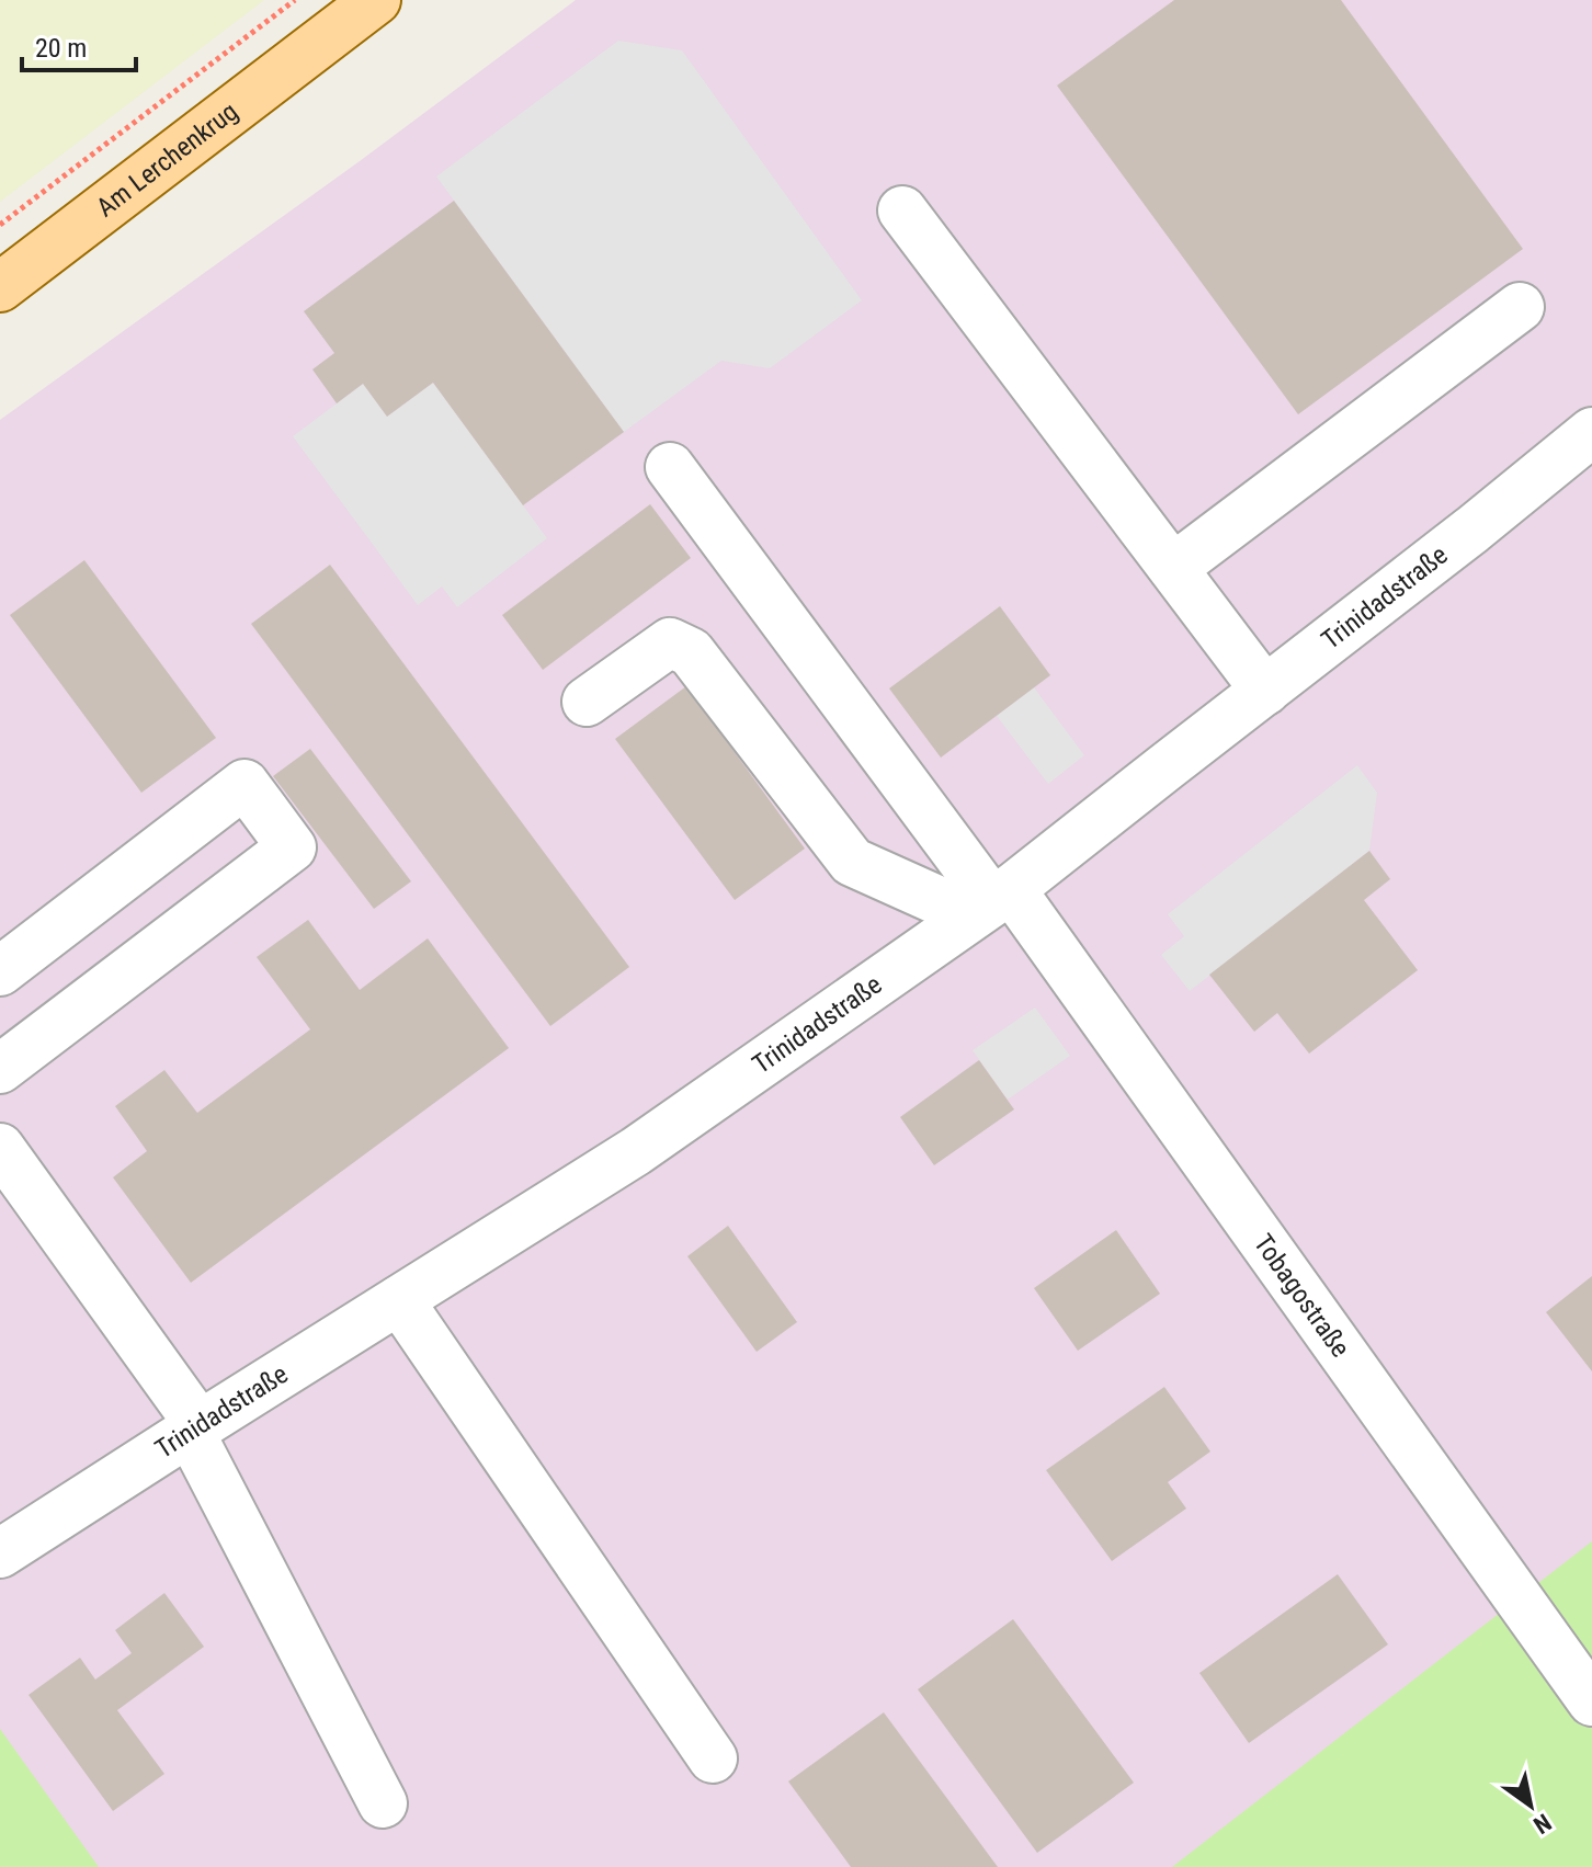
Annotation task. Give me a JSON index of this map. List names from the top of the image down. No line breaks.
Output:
{"streets":{"main road":["Am Lerchenkrug"],"street":["Trinidadstraße","Tobagostraße"]},"crossings":[["Trinidadstraße","Tobagostraße"]],"scale_bar":"20 m","north":"bottom right"}
